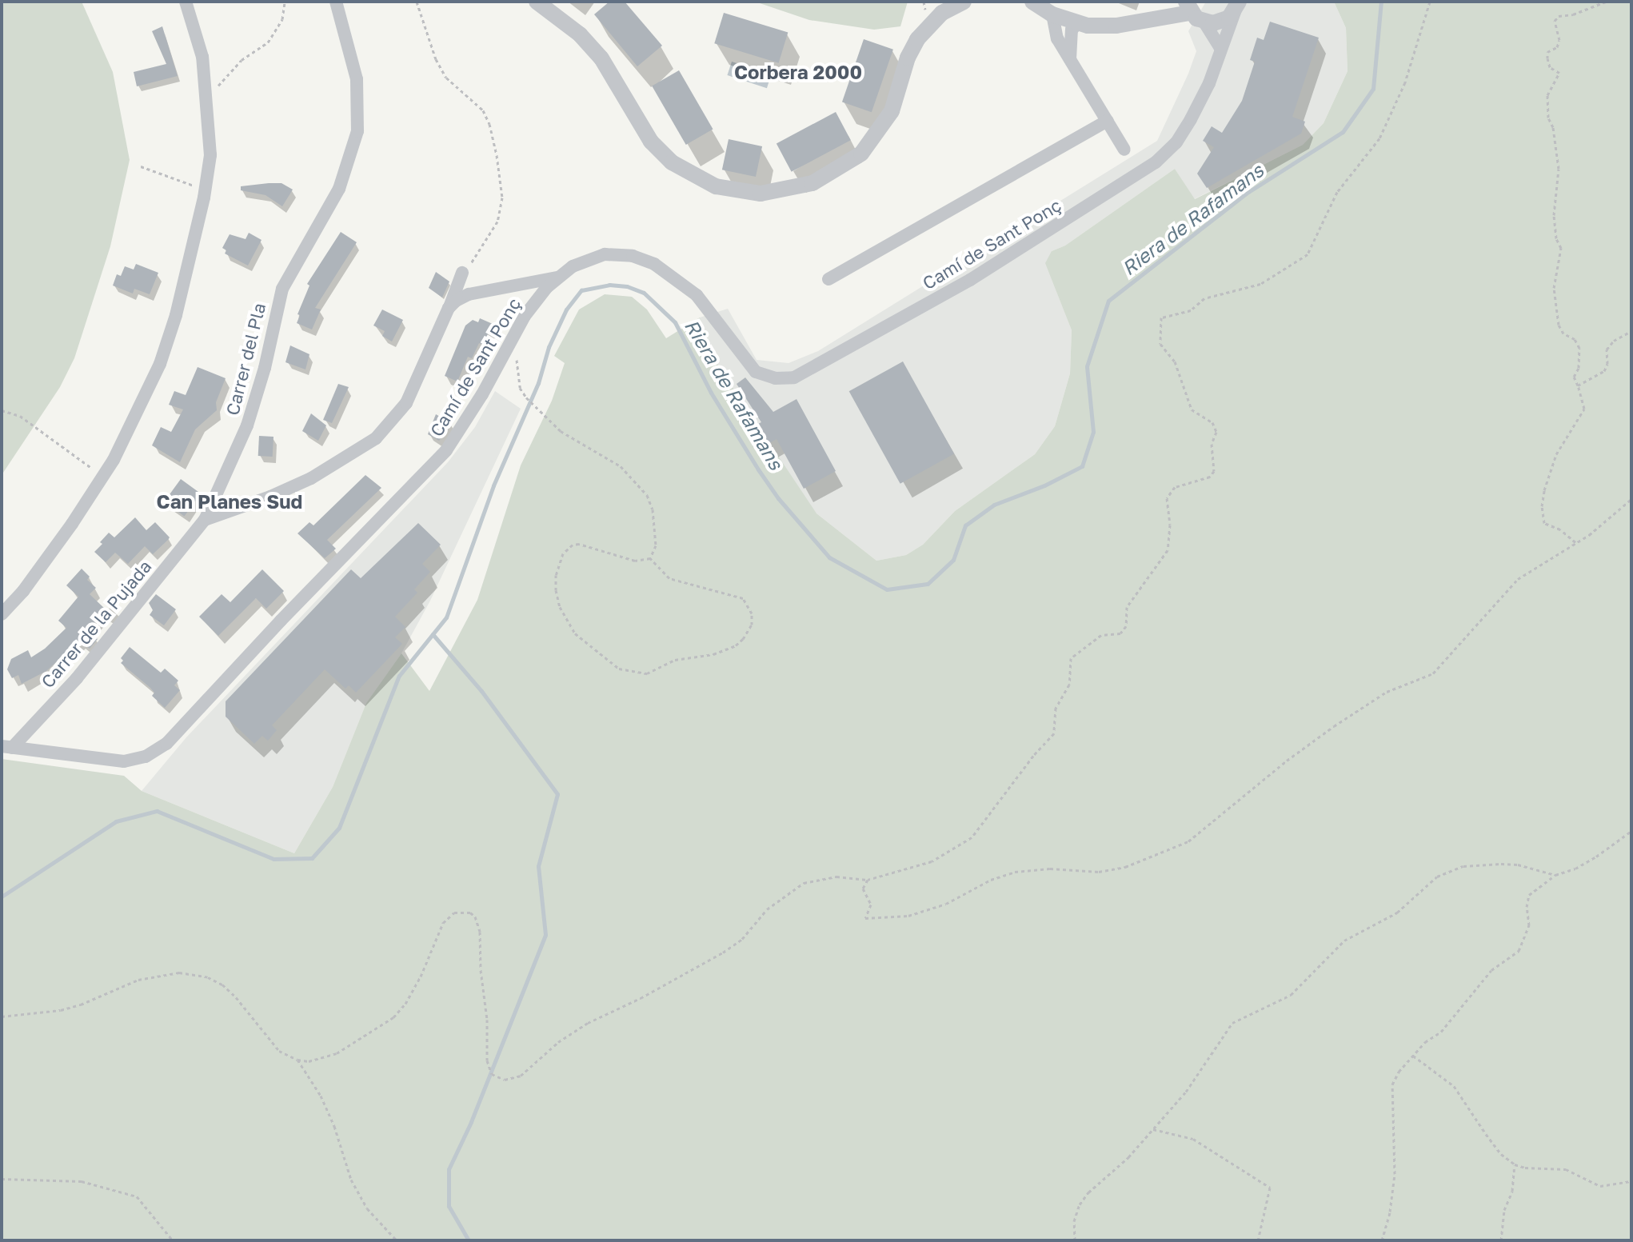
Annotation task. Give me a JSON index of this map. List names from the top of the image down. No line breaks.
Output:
{"streets":{"street":["Camí de Sant Ponç","Carrer del Pla","Carrer de la Pujada"]},"crossings":[["Camí de Sant Ponç","Carrer de la Pujada"],["Carrer del Pla","Carrer de la Pujada"]],"districts":["Corbera 2000","Can Planes Sud"],"water":["Riera de Rafamans"]}
